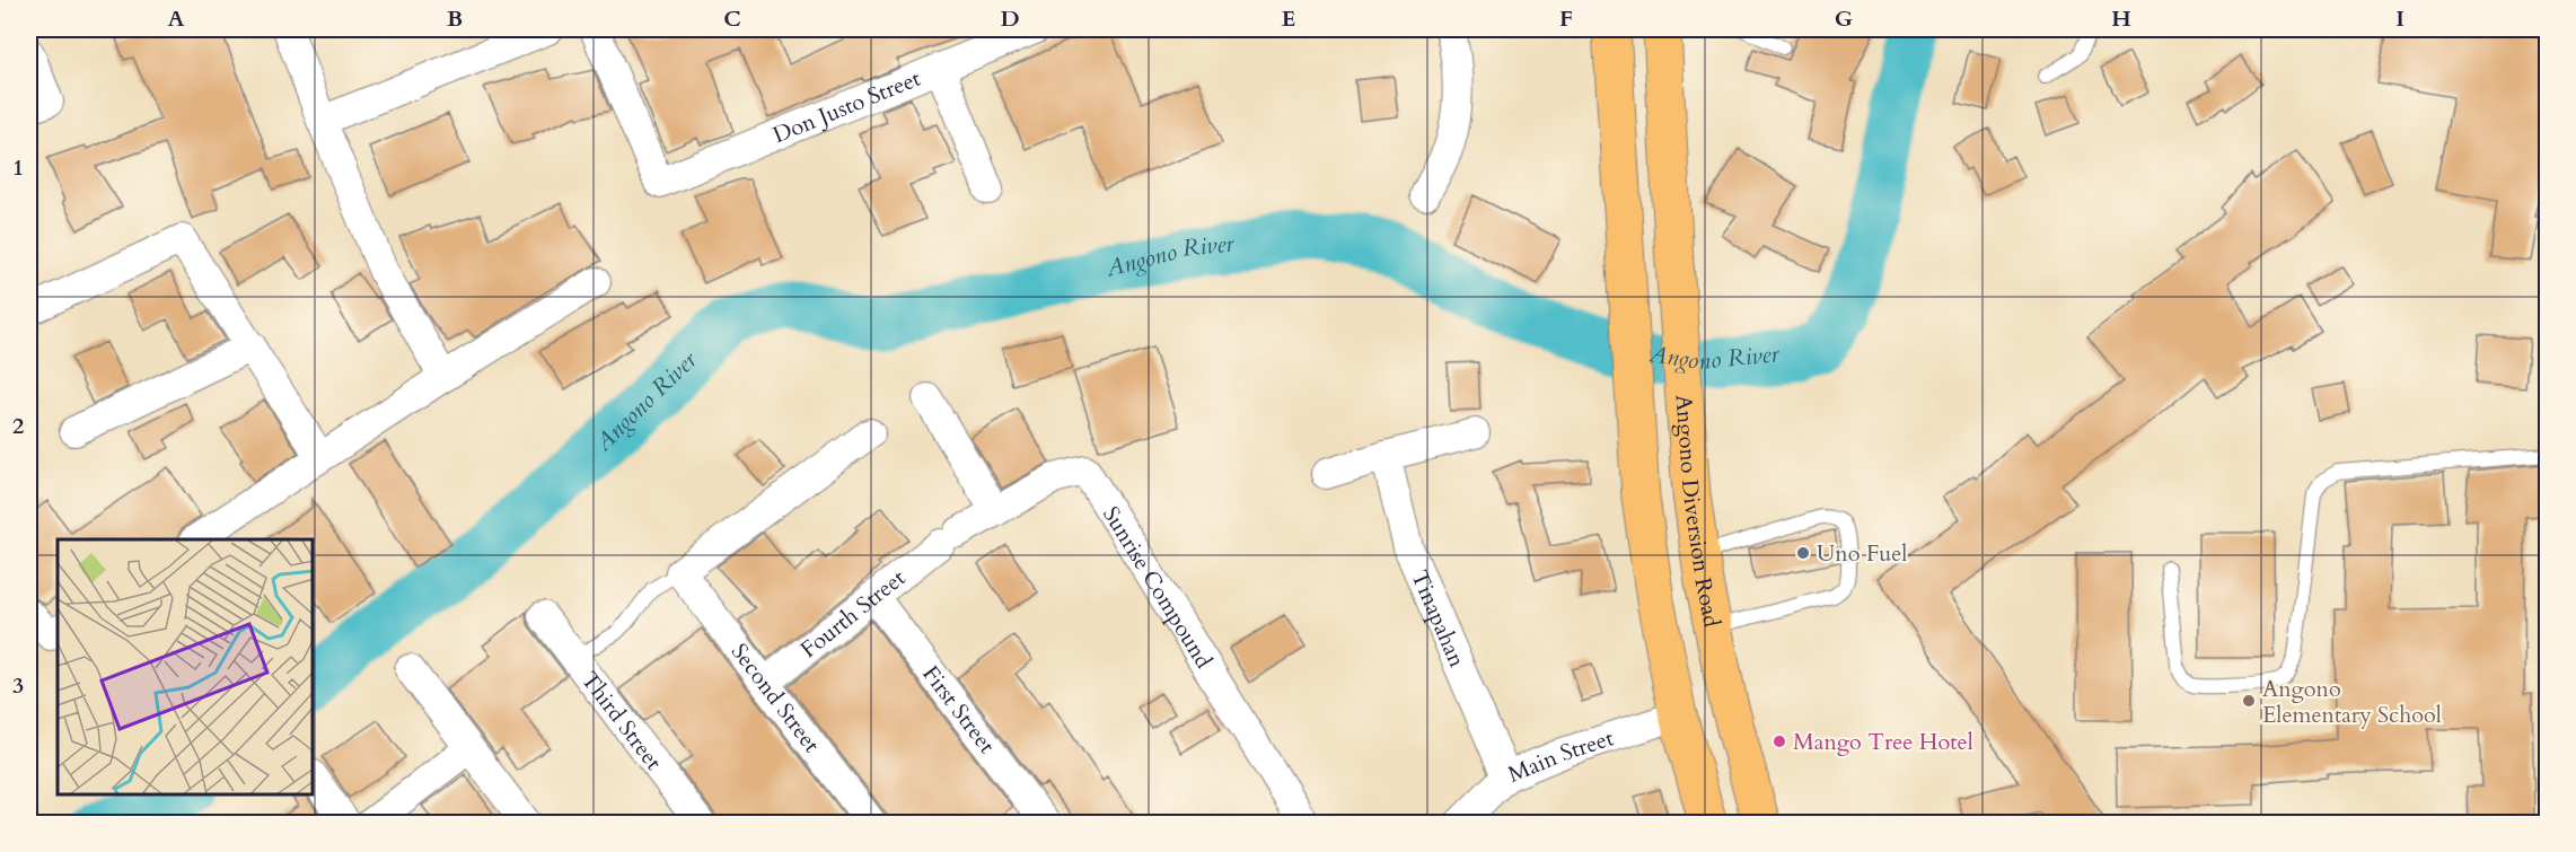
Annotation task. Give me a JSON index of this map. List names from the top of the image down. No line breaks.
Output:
{"streets":{"main road":["Angono Diversion Road"],"street":["Don Justo Street","Sunrise Compound","Fourth Street","Tinapahan","Second Street","First Street","Third Street","Main Street"]},"crossings":[["Sunrise Compound","Fourth Street"],["Fourth Street","Second Street"],["Fourth Street","First Street"],["Tinapahan","Main Street"]],"water":["Angono River"],"places":["Uno Fuel","Angono Elementary School","Mango Tree Hotel"],"grid":{"columns":["A","B","C","D","E","F","G","H","I"],"rows":["1","2","3"]}}
